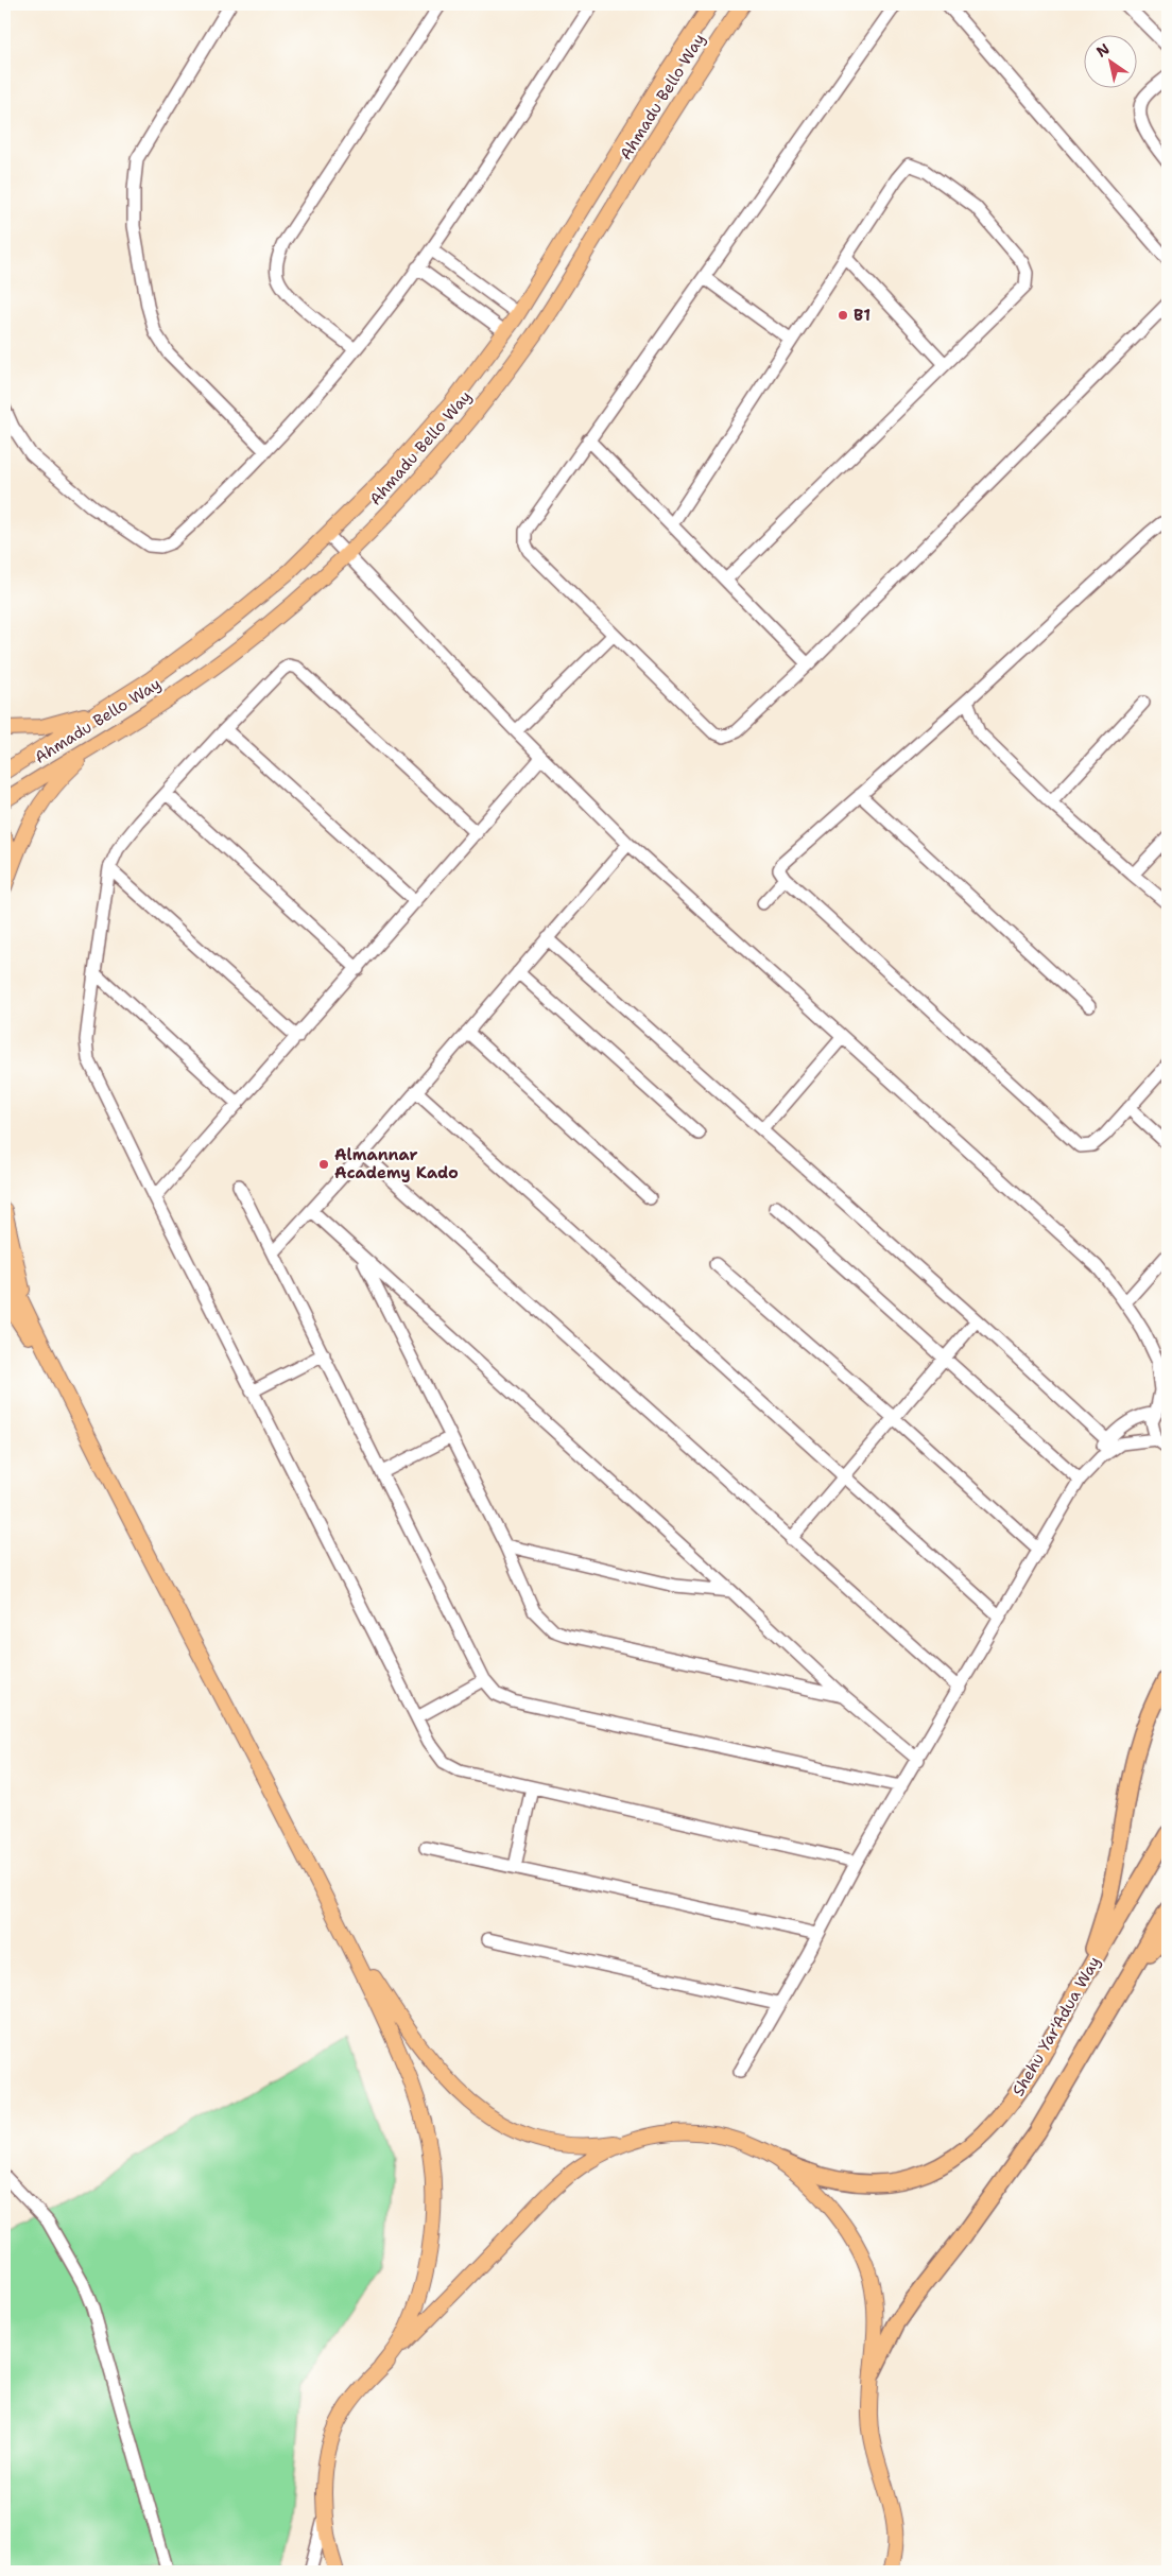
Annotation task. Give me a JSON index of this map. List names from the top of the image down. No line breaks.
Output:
{"streets":{"highway":["Shehu Yar'Adua Way"],"main road":["Ahmadu Bello Way"]},"places":["B1","Almannar Academy Kado"],"north":"top left"}
